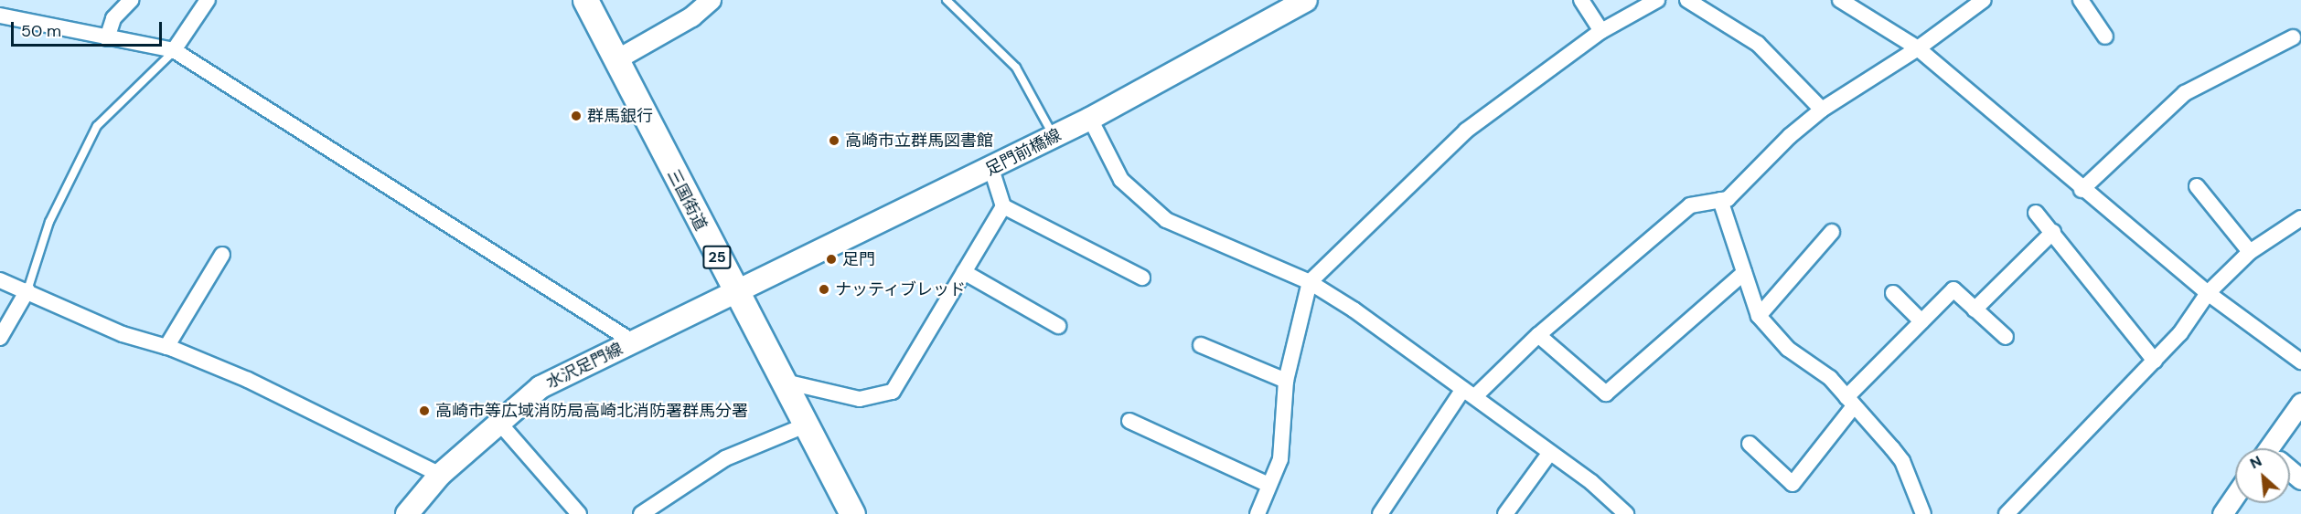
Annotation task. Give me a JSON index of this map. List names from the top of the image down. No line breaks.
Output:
{"streets":{"main road":["足門前橋線","三国街道","25","水沢足門線"]},"crossings":[["足門前橋線","三国街道"],["足門前橋線","水沢足門線"],["三国街道","水沢足門線"]],"places":["群馬銀行","高崎市立群馬図書館","足門","ナッティブレッド","高崎市等広域消防局高崎北消防署群馬分署"],"scale_bar":"50 m","north":"top left"}
